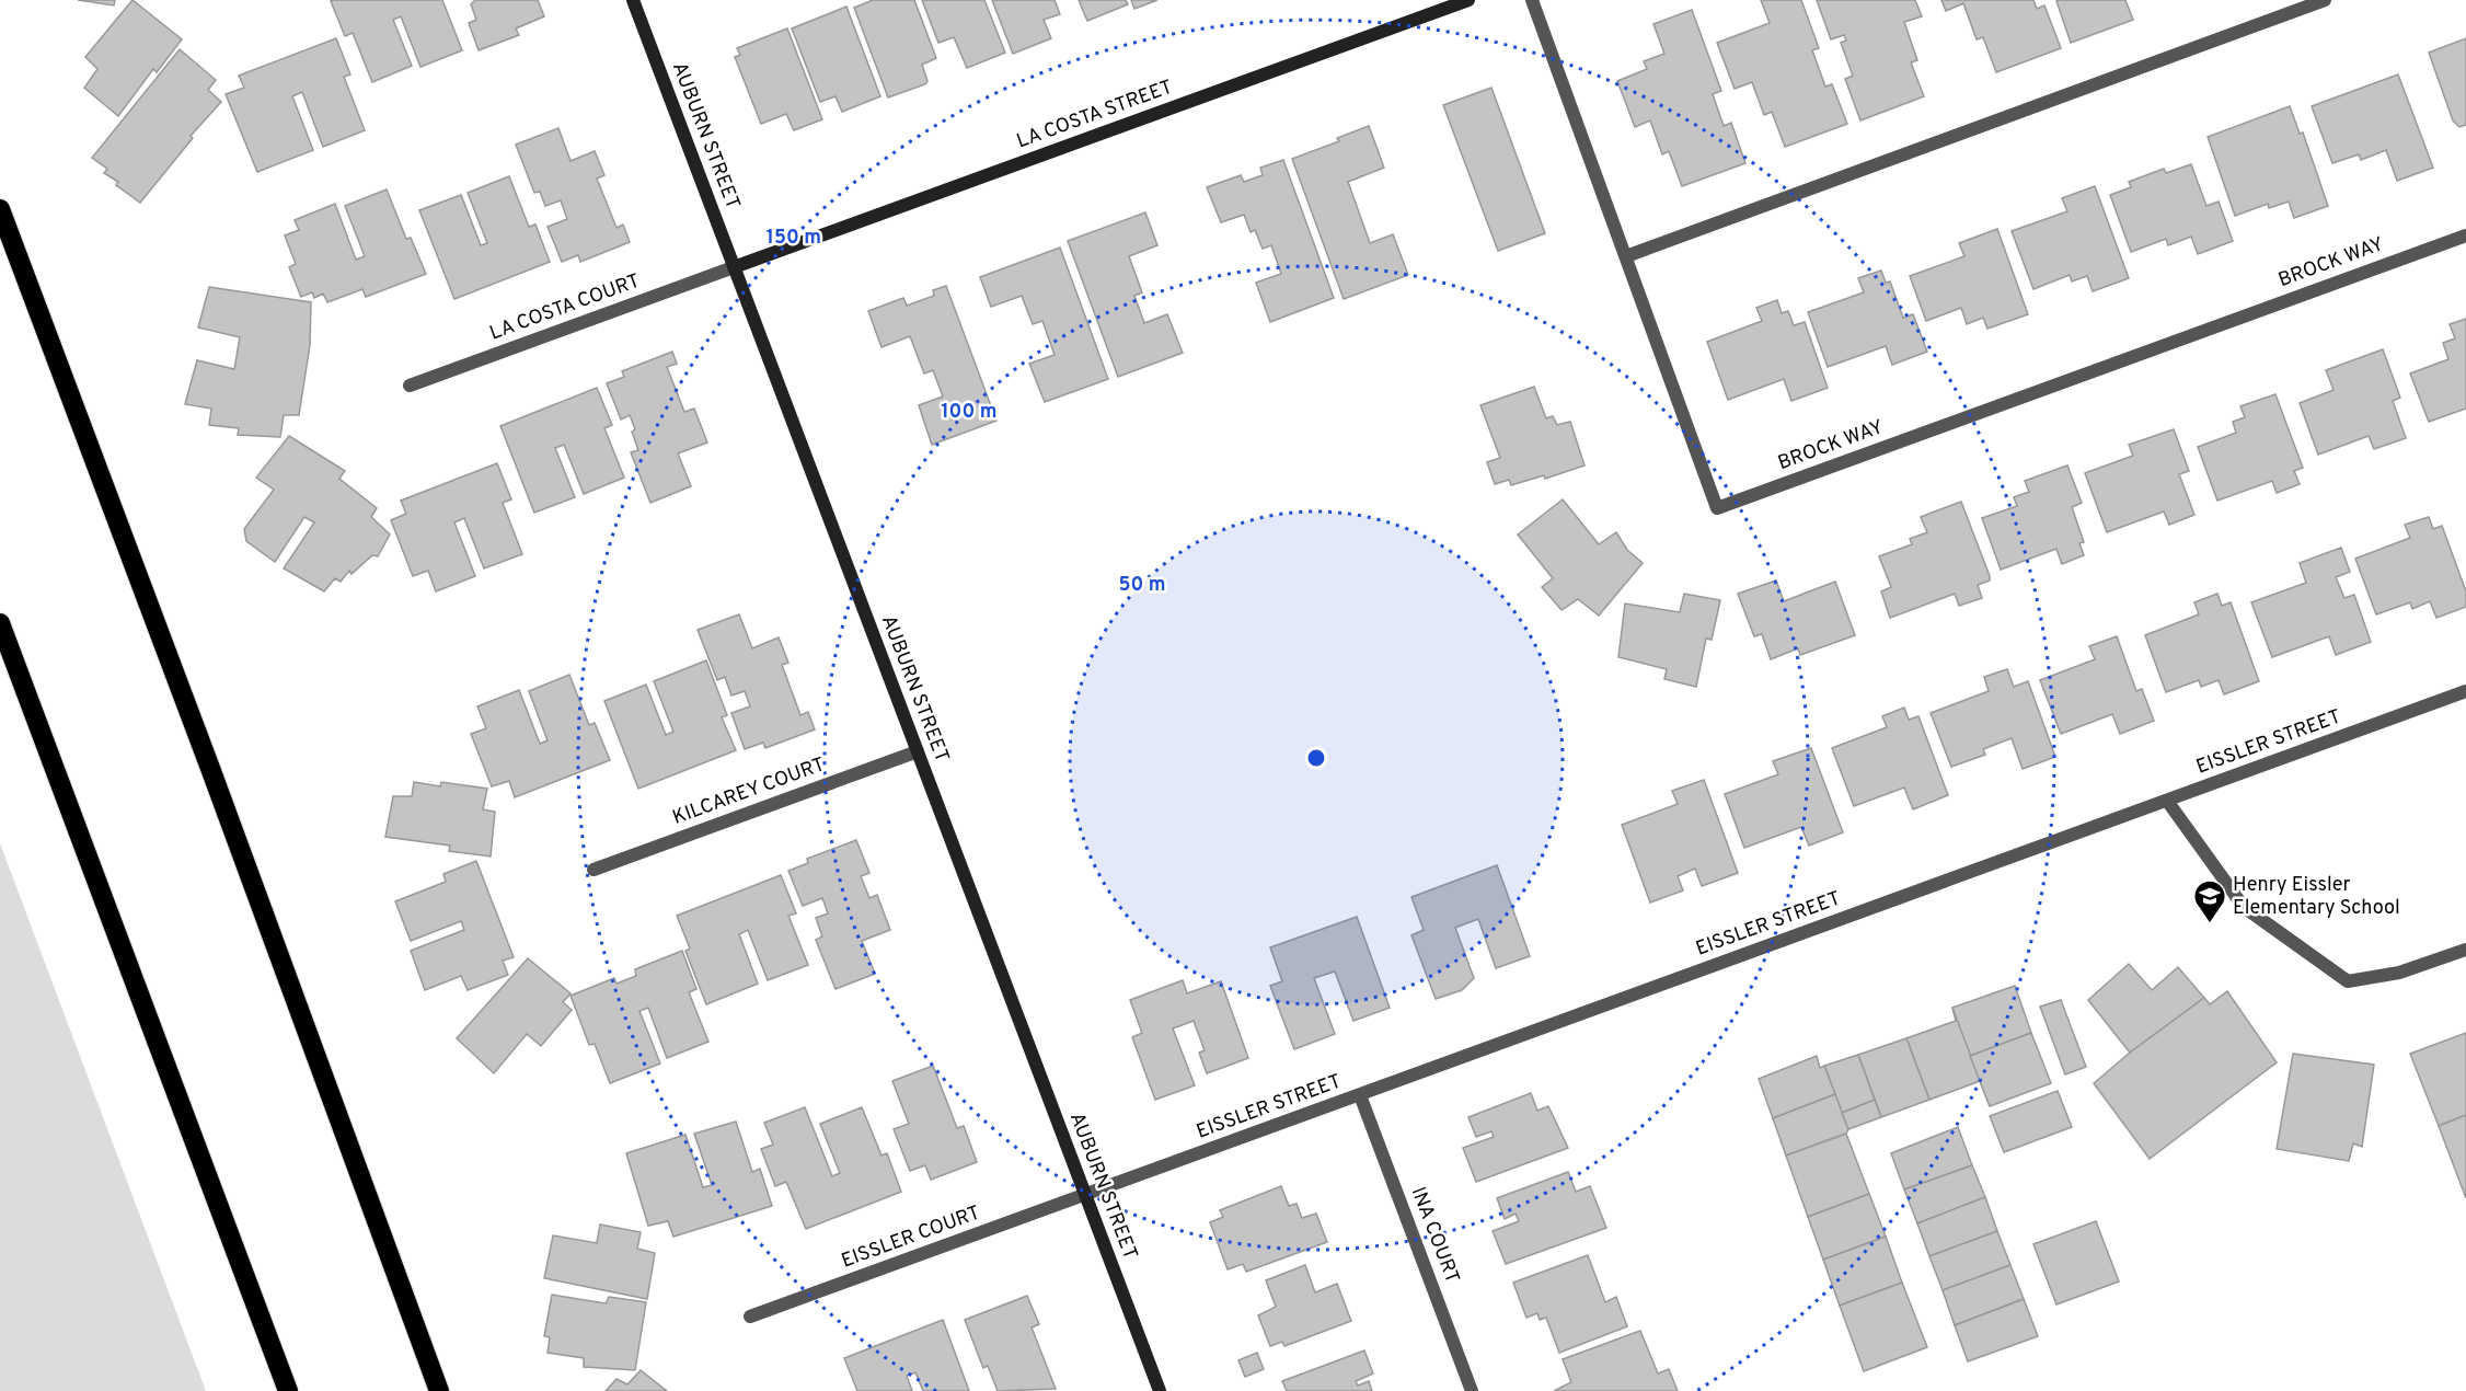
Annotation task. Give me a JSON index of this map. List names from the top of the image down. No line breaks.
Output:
{"streets":{"main road":["LA COSTA STREET","AUBURN STREET"],"street":["BROCK WAY","LA COSTA COURT","EISSLER STREET","KILCAREY COURT","INA COURT","EISSLER COURT"]},"crossings":[["LA COSTA STREET","AUBURN STREET"],["LA COSTA STREET","LA COSTA COURT"],["AUBURN STREET","LA COSTA COURT"],["AUBURN STREET","EISSLER STREET"],["AUBURN STREET","KILCAREY COURT"],["AUBURN STREET","EISSLER COURT"],["EISSLER STREET","INA COURT"],["EISSLER STREET","EISSLER COURT"]],"places":{"school or university":["Henry Eissler Elementary School"]},"rings":["150 m","100 m","50 m"]}
